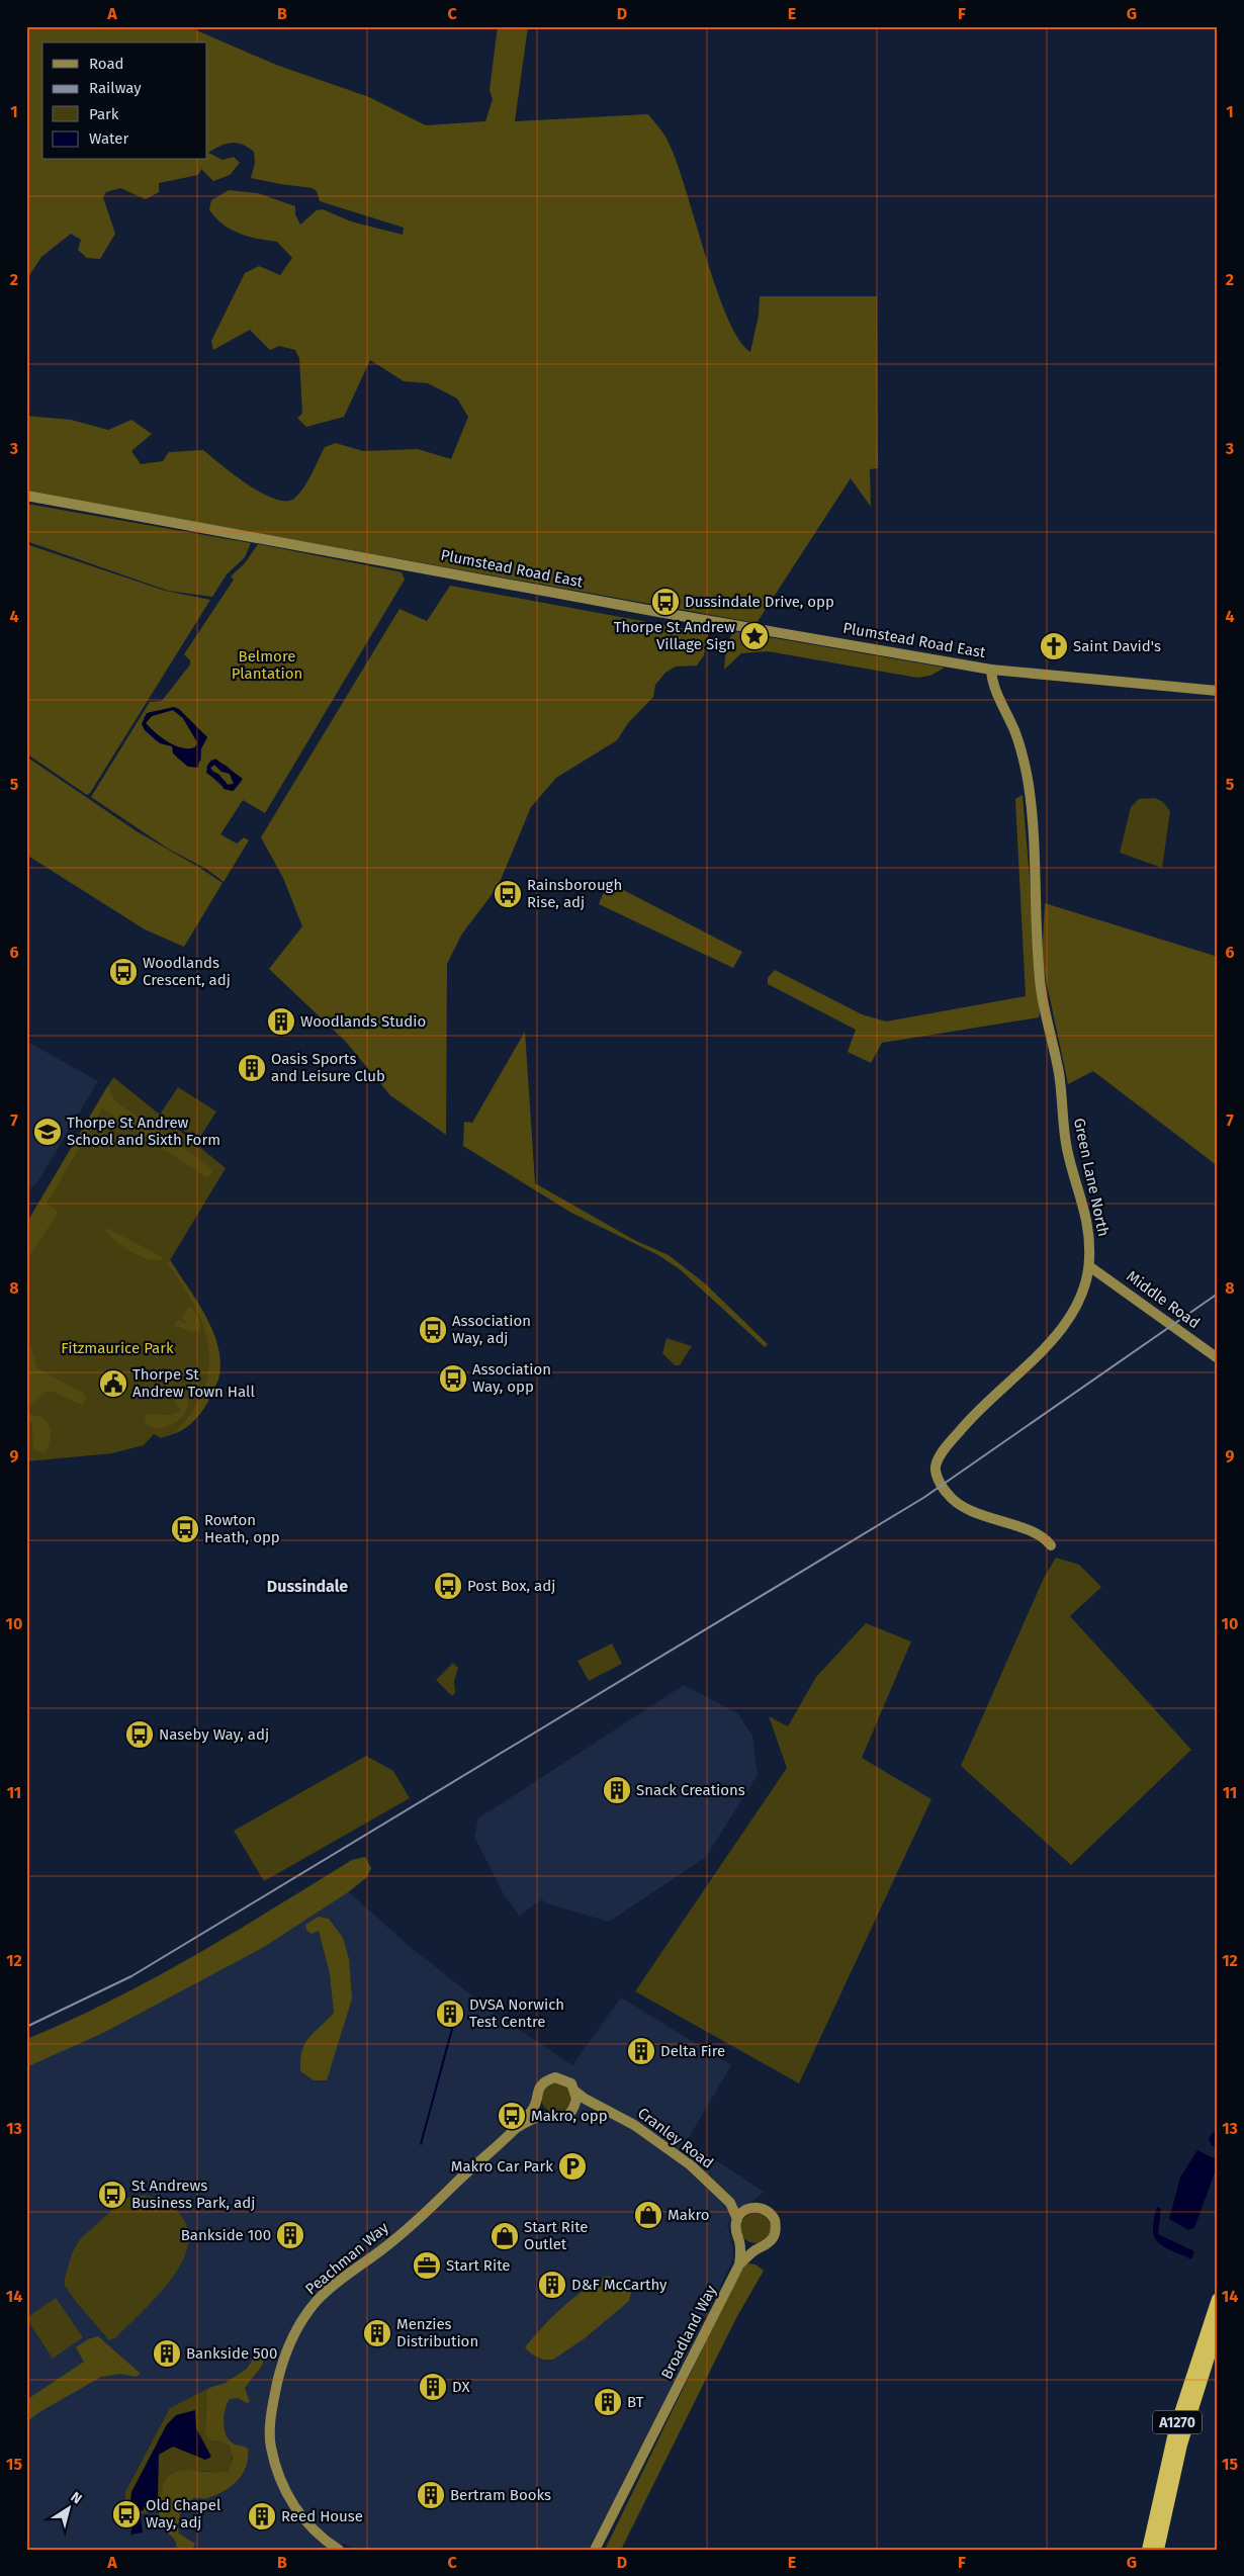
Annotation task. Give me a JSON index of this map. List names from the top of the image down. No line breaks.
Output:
{"streets":{"highway":["A1270"],"street":["Plumstead Road East","Green Lane North","Middle Road","Cranley Road","Peachman Way","Broadland Way"]},"crossings":[["Plumstead Road East","Green Lane North"],["Green Lane North","Middle Road"],["Cranley Road","Peachman Way"],["Cranley Road","Broadland Way"]],"districts":["Dussindale"],"parks":["Belmore Plantation","Fitzmaurice Park"],"places":{"bus stop":["Dussindale Drive, opp","Rainsborough Rise, adj","Woodlands Crescent, adj","Association Way, adj","Association Way, opp","Rowton Heath, opp","Post Box, adj","Naseby Way, adj","Makro, opp","St Andrews Business Park, adj","Old Chapel Way, adj"],"place":["Thorpe St Andrew Village Sign"],"church":["Saint David's"],"building":["Woodlands Studio","Oasis Sports and Leisure Club","Snack Creations","DVSA Norwich Test Centre","Delta Fire","Bankside 100","D&F McCarthy","Menzies Distribution","Bankside 500","DX","BT","Bertram Books","Reed House"],"school or university":["Thorpe St Andrew School and Sixth Form"],"public building":["Thorpe St Andrew Town Hall"],"parking":["Makro Car Park"],"shop":["Makro","Start Rite Outlet"],"office":["Start Rite"]},"legend":["Road","Railway","Park","Water"],"north":"top right","grid":{"columns":["A","B","C","D","E","F","G"],"rows":["1","2","3","4","5","6","7","8","9","10","11","12","13","14","15"]}}
